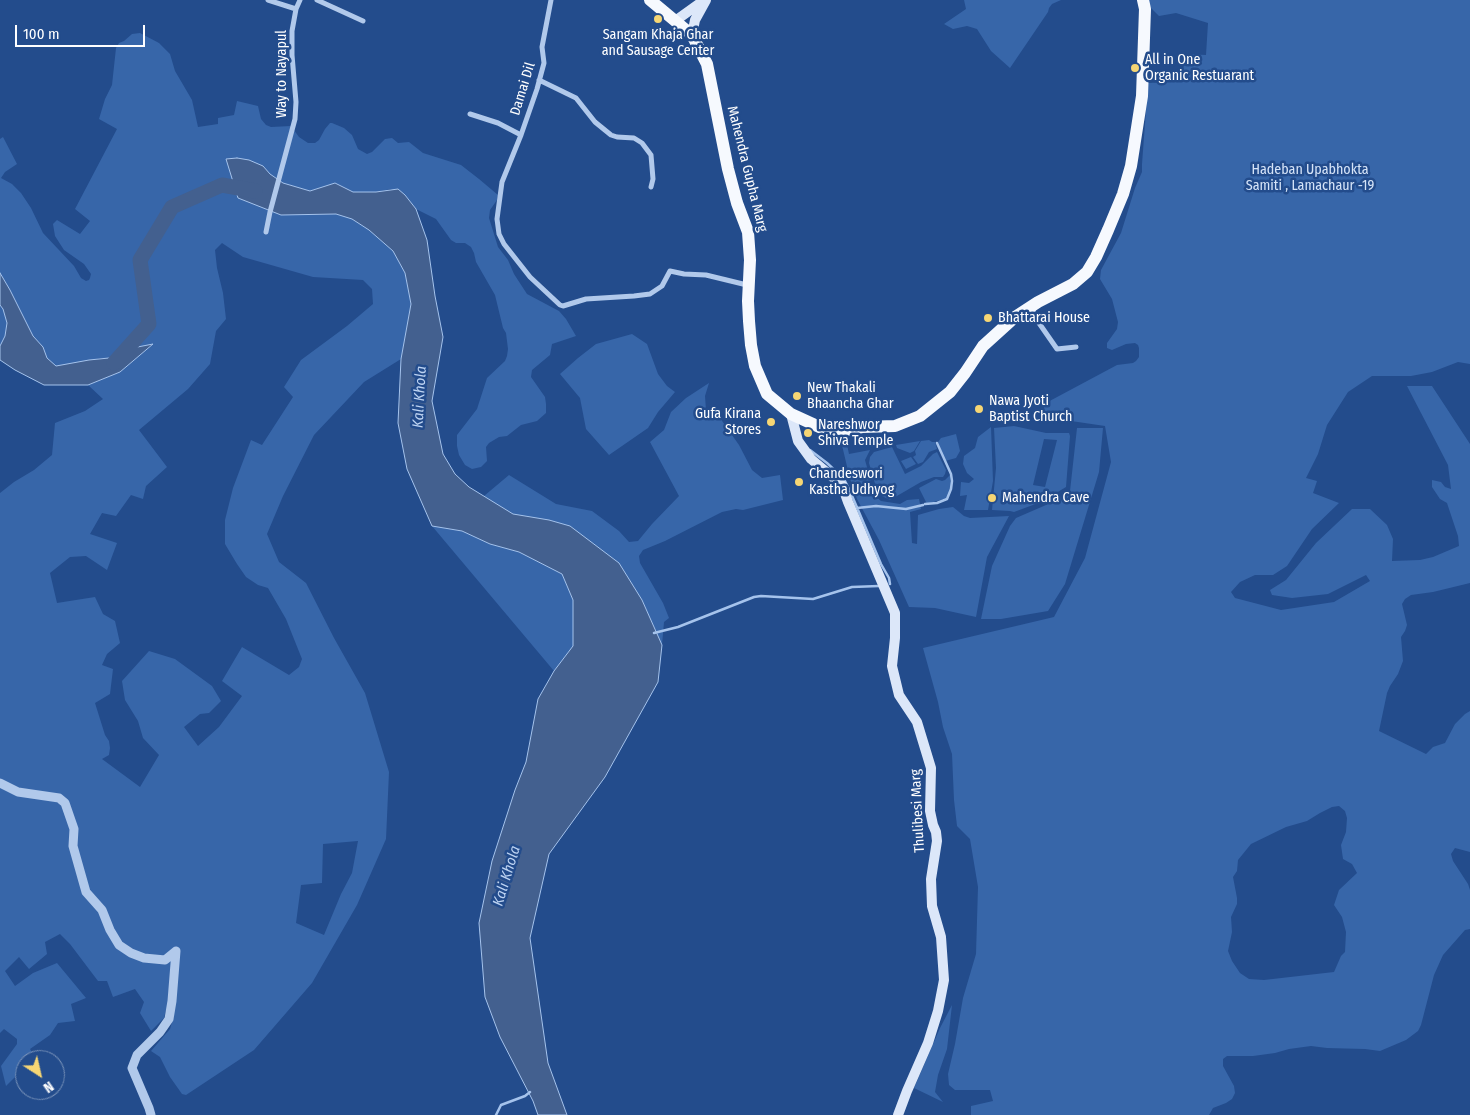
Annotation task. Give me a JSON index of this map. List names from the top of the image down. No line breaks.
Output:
{"streets":{"main road":["Mahendra Gupha Marg","Thulibesi Marg"],"street":["Way to Nayapul","Damai Dil"]},"crossings":[["Damai Dil","Mahendra Gupha Marg"],["Mahendra Gupha Marg","Thulibesi Marg"]],"water":["Kali Khola"],"parks":["Hadeban Upabhokta Samiti , Lamachaur -19"],"places":["Sangam Khaja Ghar and Sausage Center","All in One Organic Restuarant","Bhattarai House","New Thakali Bhaancha Ghar","Nawa Jyoti Baptist Church","Gufa Kirana Stores","Nareshwor Shiva Temple","Chandeswori Kastha Udhyog","Mahendra Cave"],"scale_bar":"100 m","north":"bottom right"}
